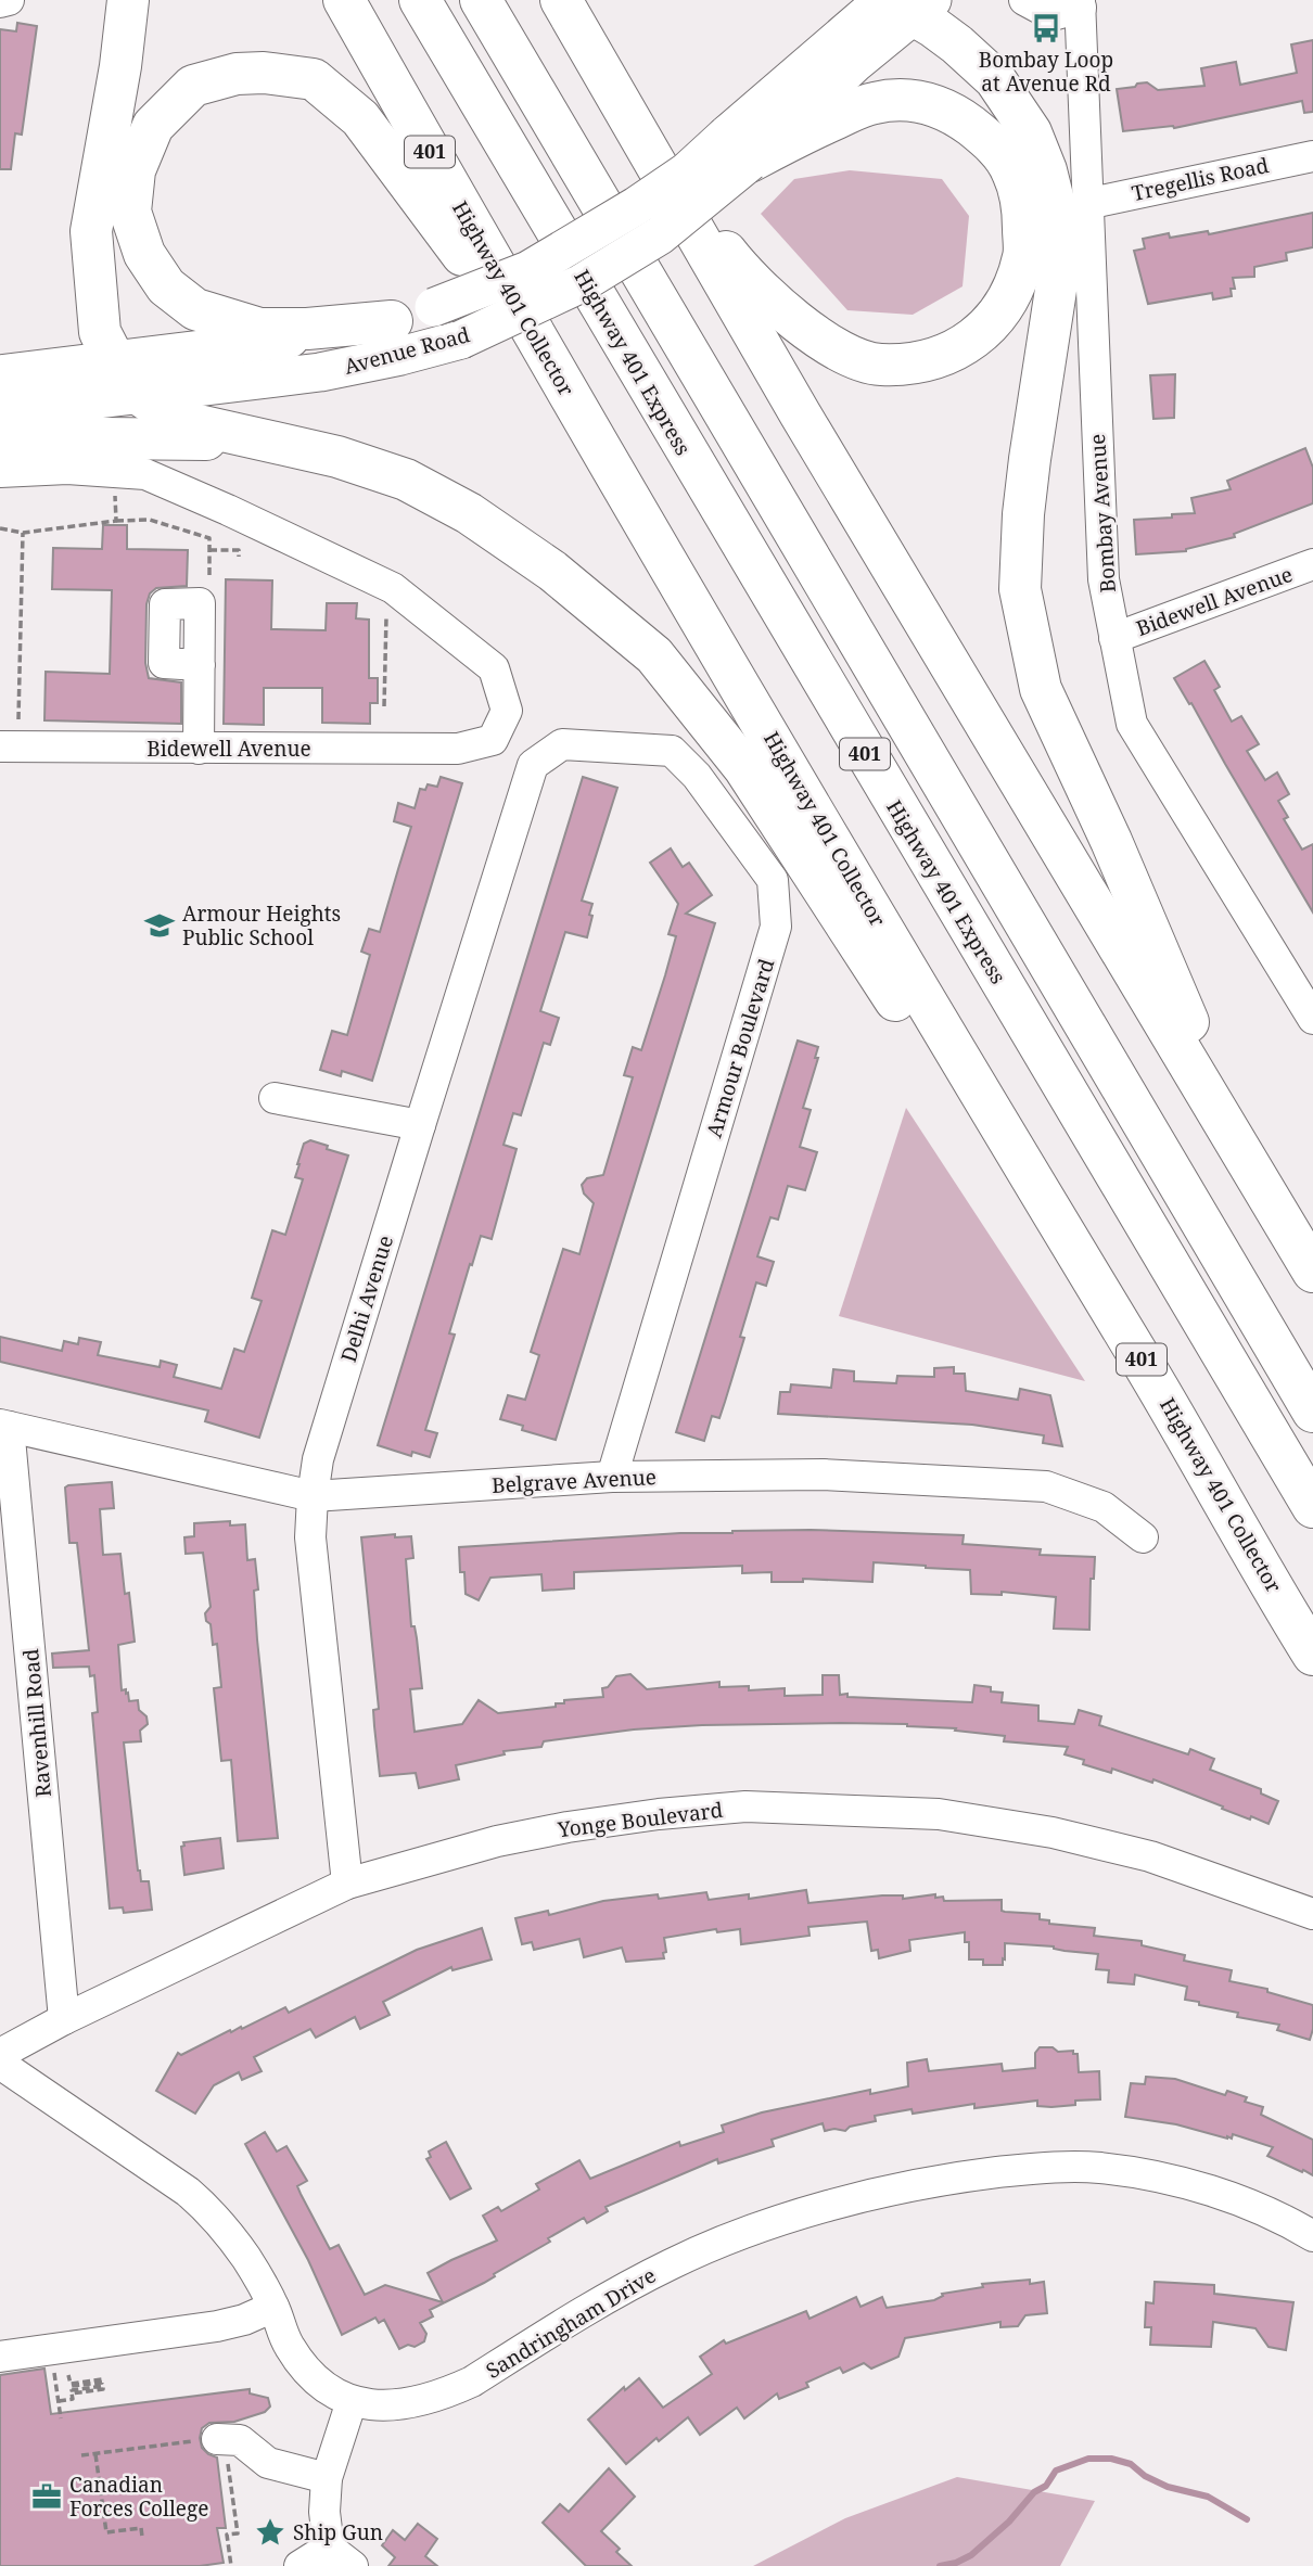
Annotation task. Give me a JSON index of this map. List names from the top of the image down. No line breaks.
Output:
{"streets":{"highway":["401","Highway 401 Collector","Highway 401 Express"],"main road":["Avenue Road"],"street":["Tregellis Road","Bombay Avenue","Bidewell Avenue","Armour Boulevard","Delhi Avenue","Belgrave Avenue","Ravenhill Road","Yonge Boulevard","Sandringham Drive"]},"crossings":[["Tregellis Road","Bombay Avenue"],["Bombay Avenue","Bidewell Avenue"],["Armour Boulevard","Delhi Avenue"],["Armour Boulevard","Belgrave Avenue"],["Delhi Avenue","Belgrave Avenue"],["Delhi Avenue","Yonge Boulevard"],["Belgrave Avenue","Ravenhill Road"],["Ravenhill Road","Yonge Boulevard"]],"places":{"bus stop":["Bombay Loop at Avenue Rd"],"school or university":["Armour Heights Public School"],"office":["Canadian Forces College"],"place":["Ship Gun"]}}
